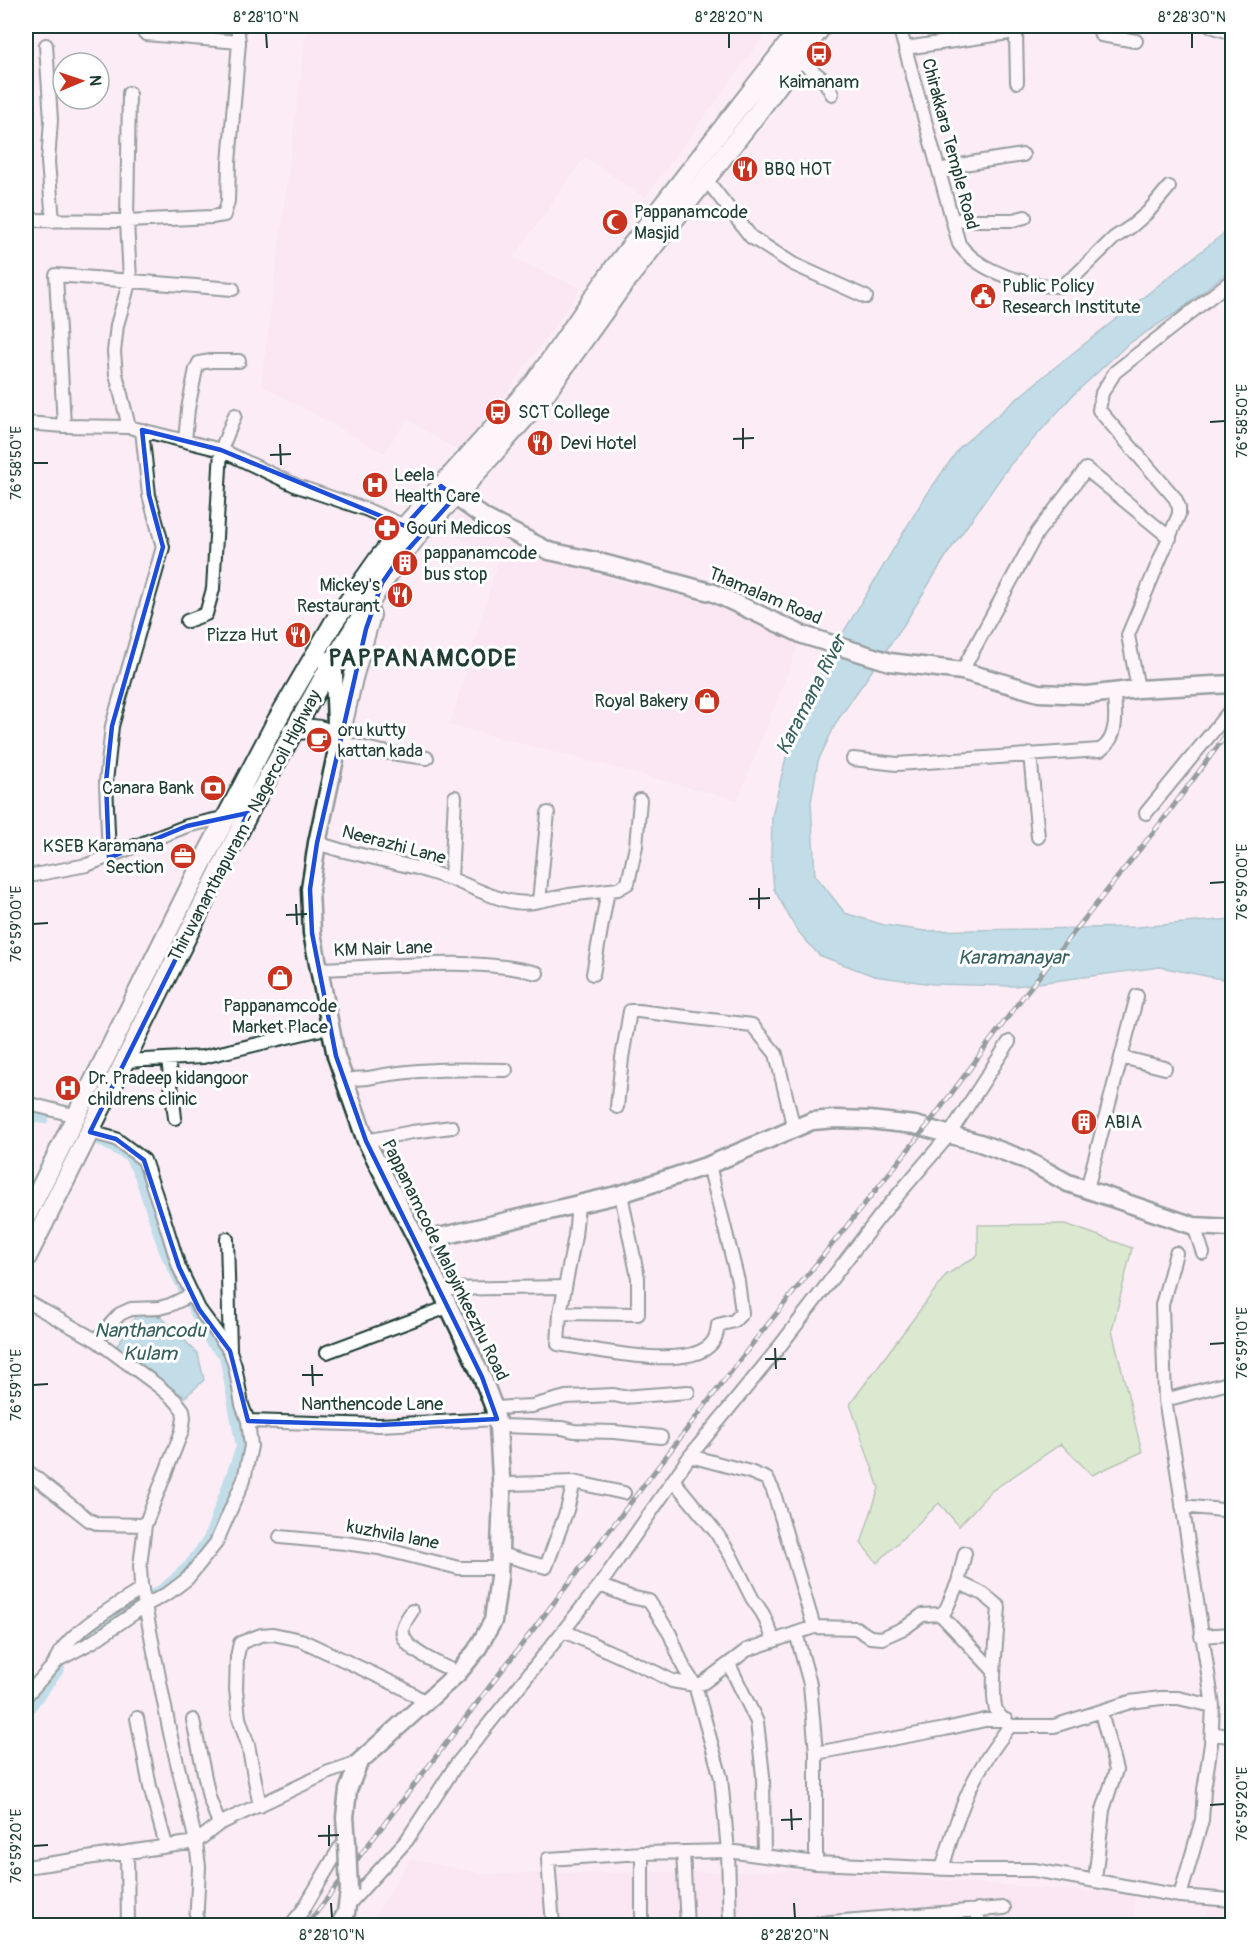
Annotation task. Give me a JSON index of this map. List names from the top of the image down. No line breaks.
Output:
{"streets":{"main road":["Thiruvananthapuram - Nagercoil Highway"],"street":["Chirakkara Temple Road","Thamalam Road","Neerazhi Lane","KM Nair Lane","Pappanamcode Malayinkeezhu Road","Nanthencode Lane","kuzhvila lane"]},"crossings":[["Thamalam Road","Thiruvananthapuram - Nagercoil Highway"],["Thiruvananthapuram - Nagercoil Highway","Pappanamcode Malayinkeezhu Road"],["Neerazhi Lane","Pappanamcode Malayinkeezhu Road"],["KM Nair Lane","Pappanamcode Malayinkeezhu Road"],["Pappanamcode Malayinkeezhu Road","Nanthencode Lane"],["Pappanamcode Malayinkeezhu Road","kuzhvila lane"]],"districts":["PAPPANAMCODE"],"water":["Karamana River","Karamanayar","Nanthancodu Kulam"],"places":{"bus stop":["Kaimanam","SCT College"],"restaurant":["BBQ HOT","Devi Hotel","Mickey's Restaurant","Pizza Hut"],"mosque":["Pappanamcode Masjid"],"public building":["Public Policy Research Institute"],"hospital":["Leela Health Care","Dr. Pradeep kidangoor childrens clinic"],"pharmacy":["Gouri Medicos"],"building":["pappanamcode bus stop","ABIA"],"shop":["Royal Bakery","Pappanamcode Market Place"],"cafe":["oru kutty kattan kada"],"bank":["Canara Bank"],"office":["KSEB Karamana Section"]},"north":"right","coordinates":["8°28'10\"N","8°28'20\"N","8°28'30\"N","76°58'50\"E","76°59'00\"E","76°59'10\"E","76°59'20\"E"]}
